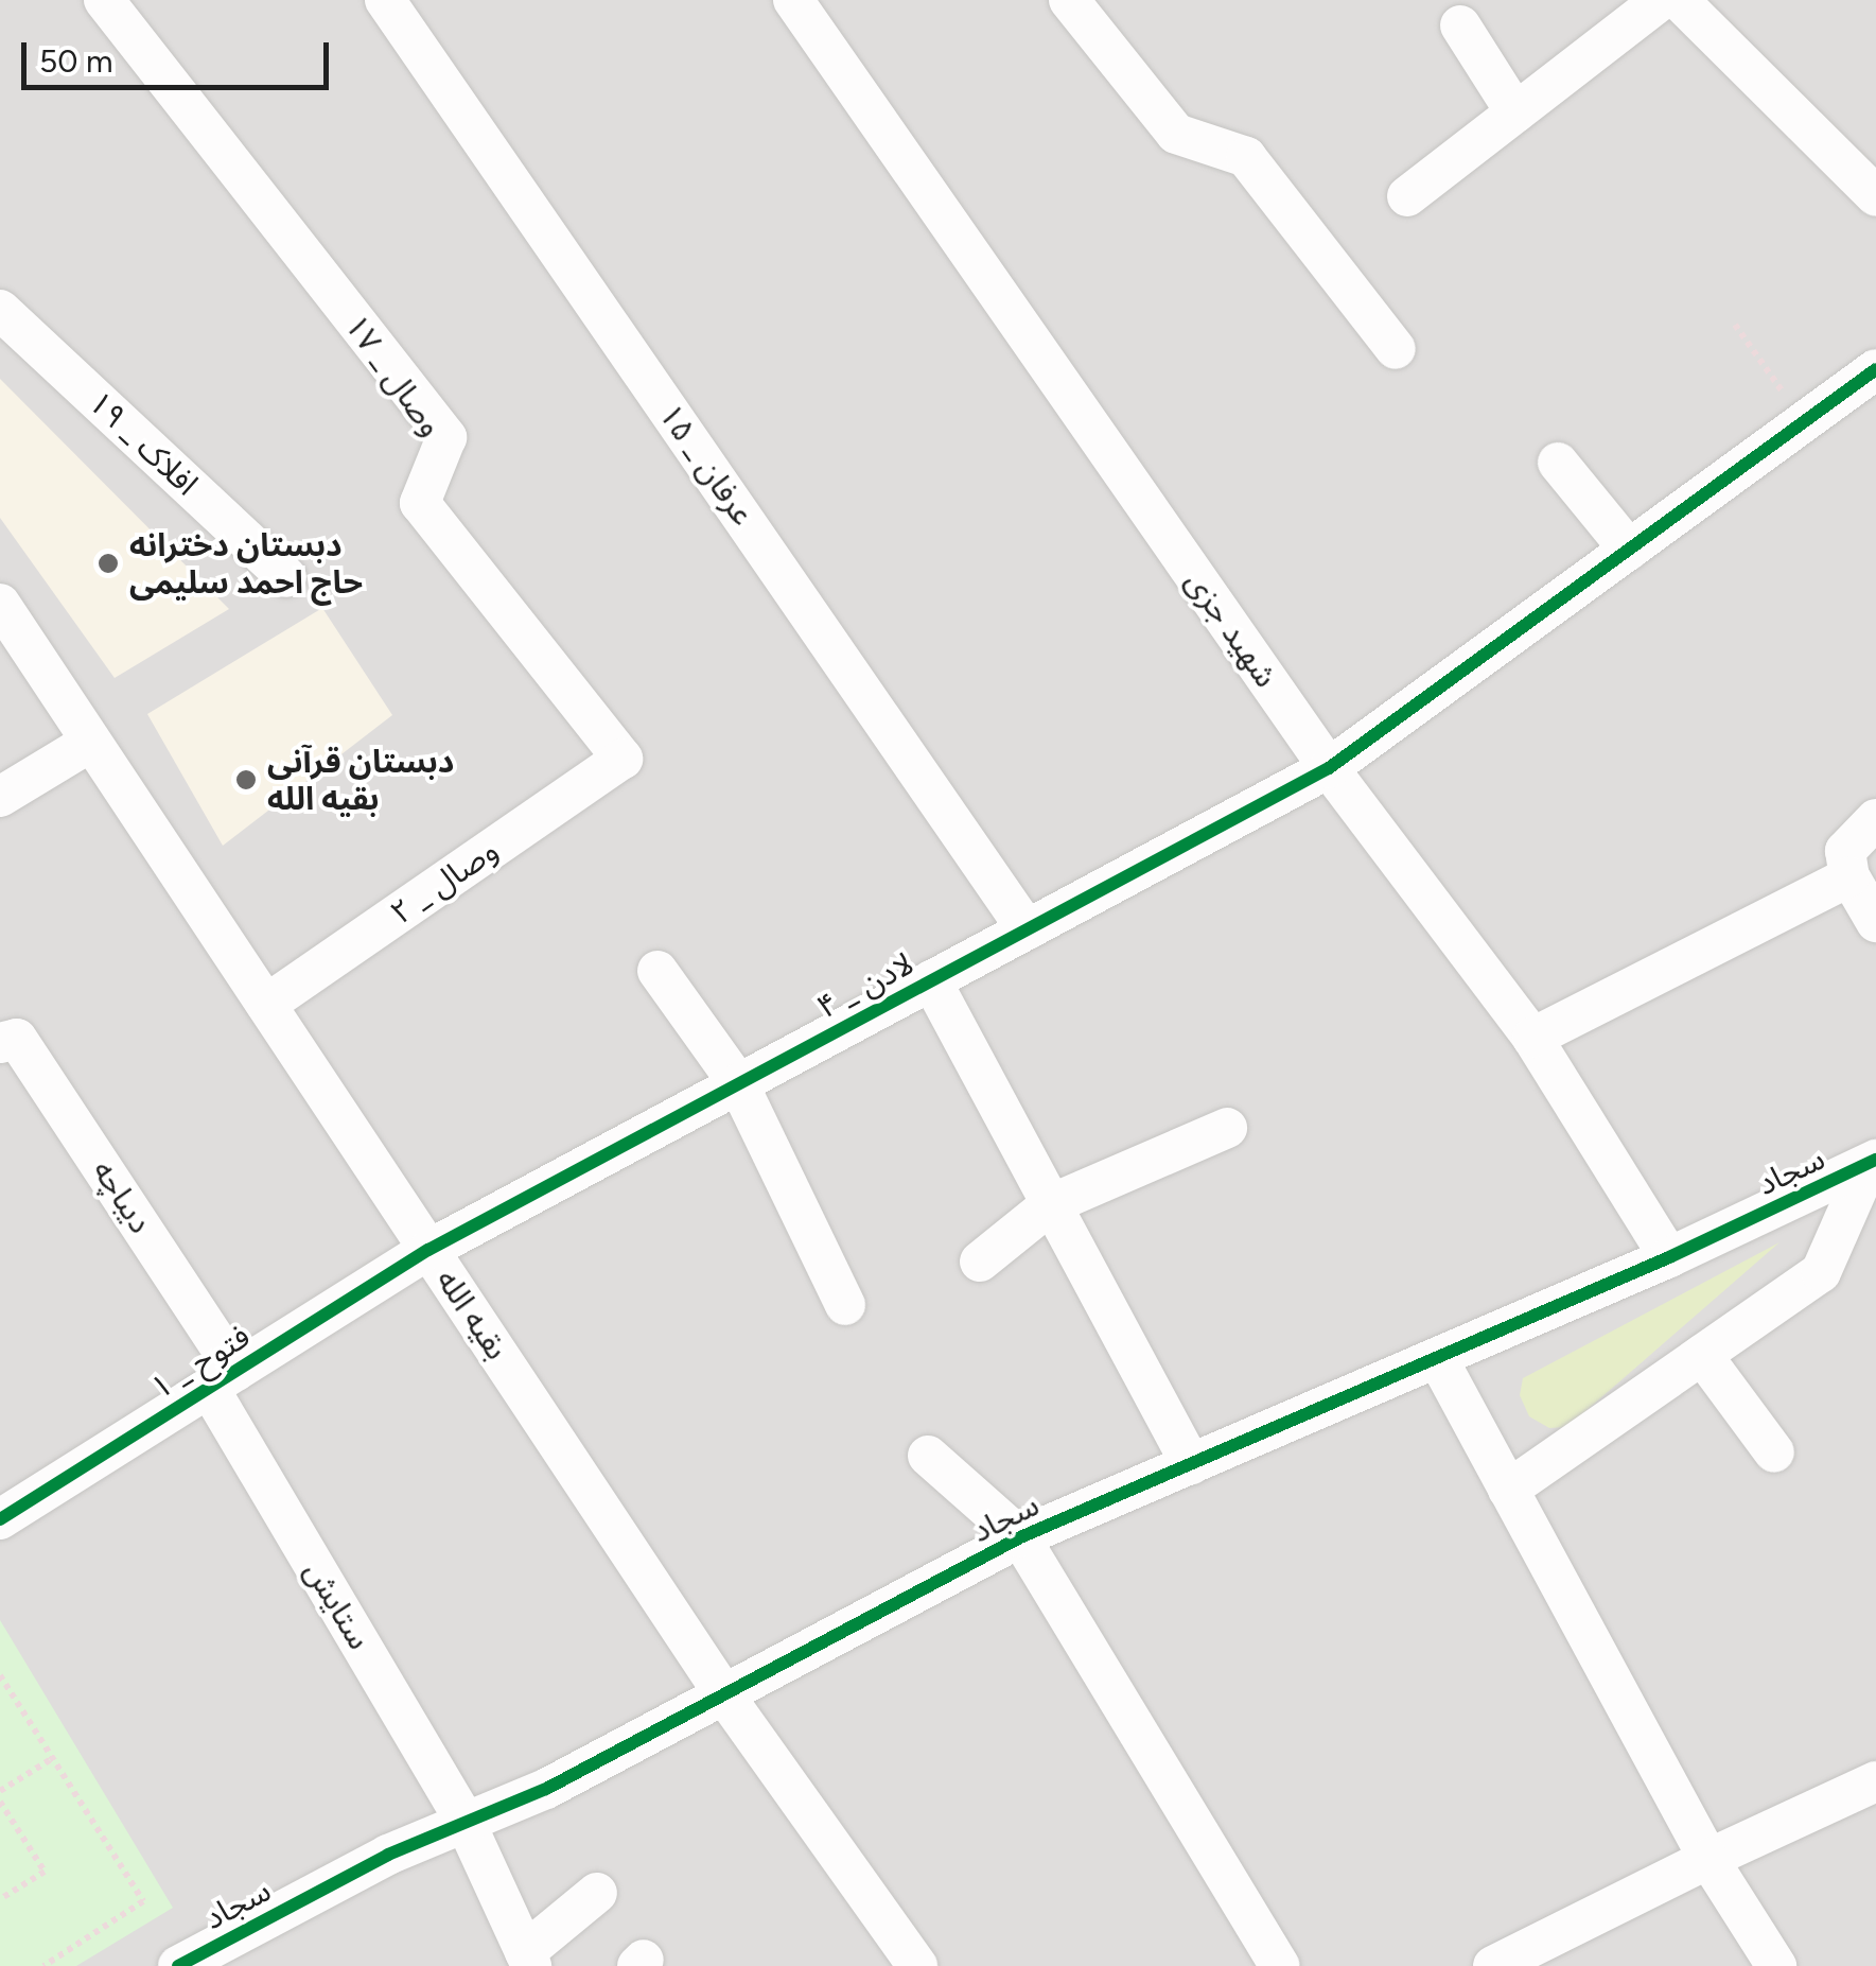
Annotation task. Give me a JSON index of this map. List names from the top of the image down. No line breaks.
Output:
{"streets":{"street":["وصال _ ۱۷","افلاک _ ۱۹","عرفان _ ۱۵","شهید جزی","وصال _ ۲","لادن _ ۴","سجاد","دیباچه","بقیه الله","فتوح _ ۱","ستایش"]},"crossings":[["وصال _ ۱۷","وصال _ ۲"],["عرفان _ ۱۵","لادن _ ۴"],["شهید جزی","لادن _ ۴"],["شهید جزی","سجاد"],["وصال _ ۲","بقیه الله"],["لادن _ ۴","بقیه الله"],["لادن _ ۴","فتوح _ ۱"],["سجاد","بقیه الله"],["سجاد","ستایش"],["دیباچه","فتوح _ ۱"],["دیباچه","ستایش"],["بقیه الله","فتوح _ ۱"],["فتوح _ ۱","ستایش"]],"places":["دبستان دخترانه حاج احمد سلیمی","دبستان قرآنی بقیه الله"],"scale_bar":"50 m"}
